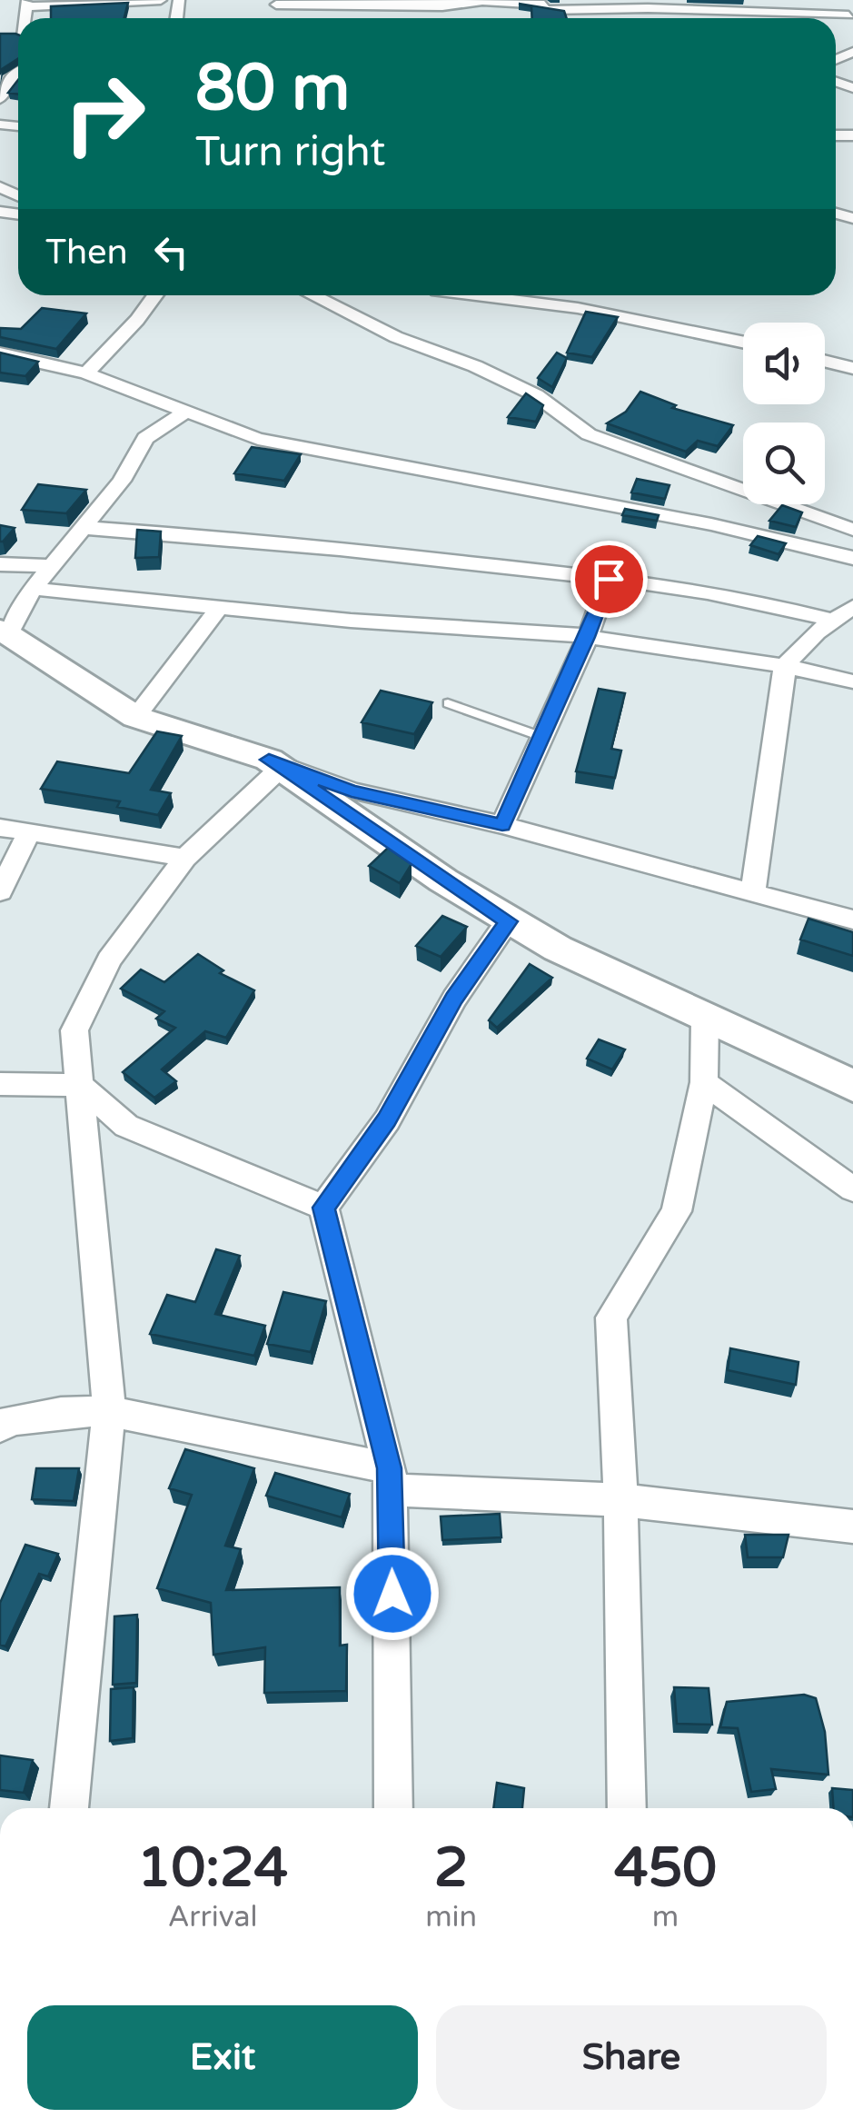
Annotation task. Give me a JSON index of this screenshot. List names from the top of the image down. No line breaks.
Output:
{"page":{"turn":["80 m","Turn right"],"then":"Then","eta":["10:24","Arrival","2","min","450","m"],"buttons":["Exit","Share"]}}
